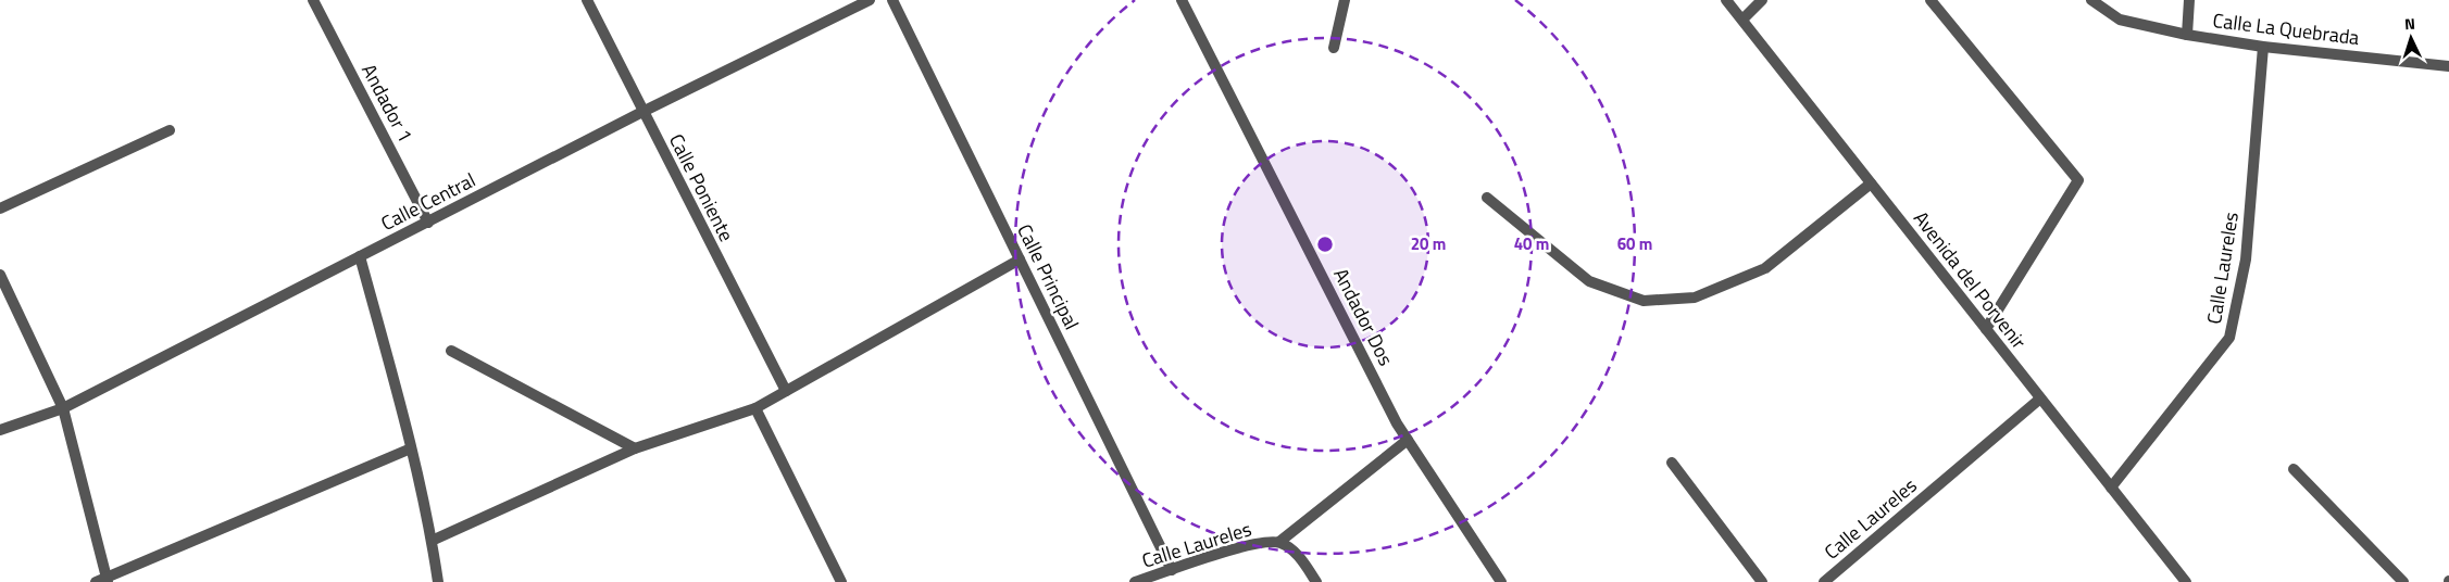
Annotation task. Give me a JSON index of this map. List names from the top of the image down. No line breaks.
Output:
{"streets":{"street":["Calle La Quebrada","Andador 1","Calle Poniente","Calle Central","Calle Laureles","Calle Principal","Avenida del Porvenir","Andador Dos"]},"crossings":[["Calle La Quebrada","Calle Laureles"],["Andador 1","Calle Central"],["Calle Poniente","Calle Central"],["Calle Laureles","Calle Principal"],["Calle Laureles","Avenida del Porvenir"]],"north":"top","rings":["20 m","40 m","60 m"]}
